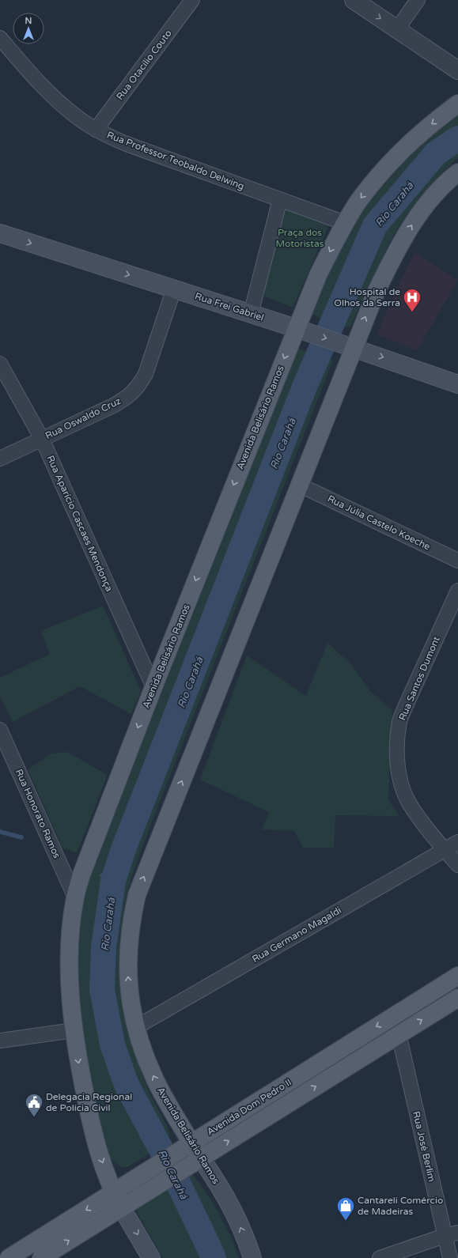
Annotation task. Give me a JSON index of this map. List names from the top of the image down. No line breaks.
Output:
{"streets":{"main road":["Rua Frei Gabriel","Avenida Belisário Ramos","Avenida Dom Pedro II"],"street":["Rua Otacílio Couto","Rua Professor Teobaldo Delwing","Rua Oswaldo Cruz","Rua Júlia Castelo Koeche","Rua Aparício Cascaes Mendonça","Rua Santos Dumont","Rua Honorato Ramos","Rua Germano Magaldi","Rua José Berlim"]},"crossings":[["Rua Otacílio Couto","Rua Professor Teobaldo Delwing"],["Rua Professor Teobaldo Delwing","Avenida Belisário Ramos"],["Rua Frei Gabriel","Avenida Belisário Ramos"],["Rua Frei Gabriel","Rua Oswaldo Cruz"],["Avenida Belisário Ramos","Rua Júlia Castelo Koeche"],["Avenida Belisário Ramos","Rua Aparício Cascaes Mendonça"],["Avenida Belisário Ramos","Rua Honorato Ramos"],["Avenida Belisário Ramos","Rua Germano Magaldi"],["Avenida Belisário Ramos","Avenida Dom Pedro II"],["Rua Oswaldo Cruz","Rua Aparício Cascaes Mendonça"],["Rua Santos Dumont","Rua Germano Magaldi"],["Avenida Dom Pedro II","Rua José Berlim"]],"one_way":["Rua Frei Gabriel"],"water":["Rio Carahá"],"parks":["Praça dos Motoristas"],"places":{"hospital":["Hospital de Olhos da Serra"],"public building":["Delegacia Regional de Polícia Civil"],"shop":["Cantareli Comércio de Madeiras"]},"north":"top"}
